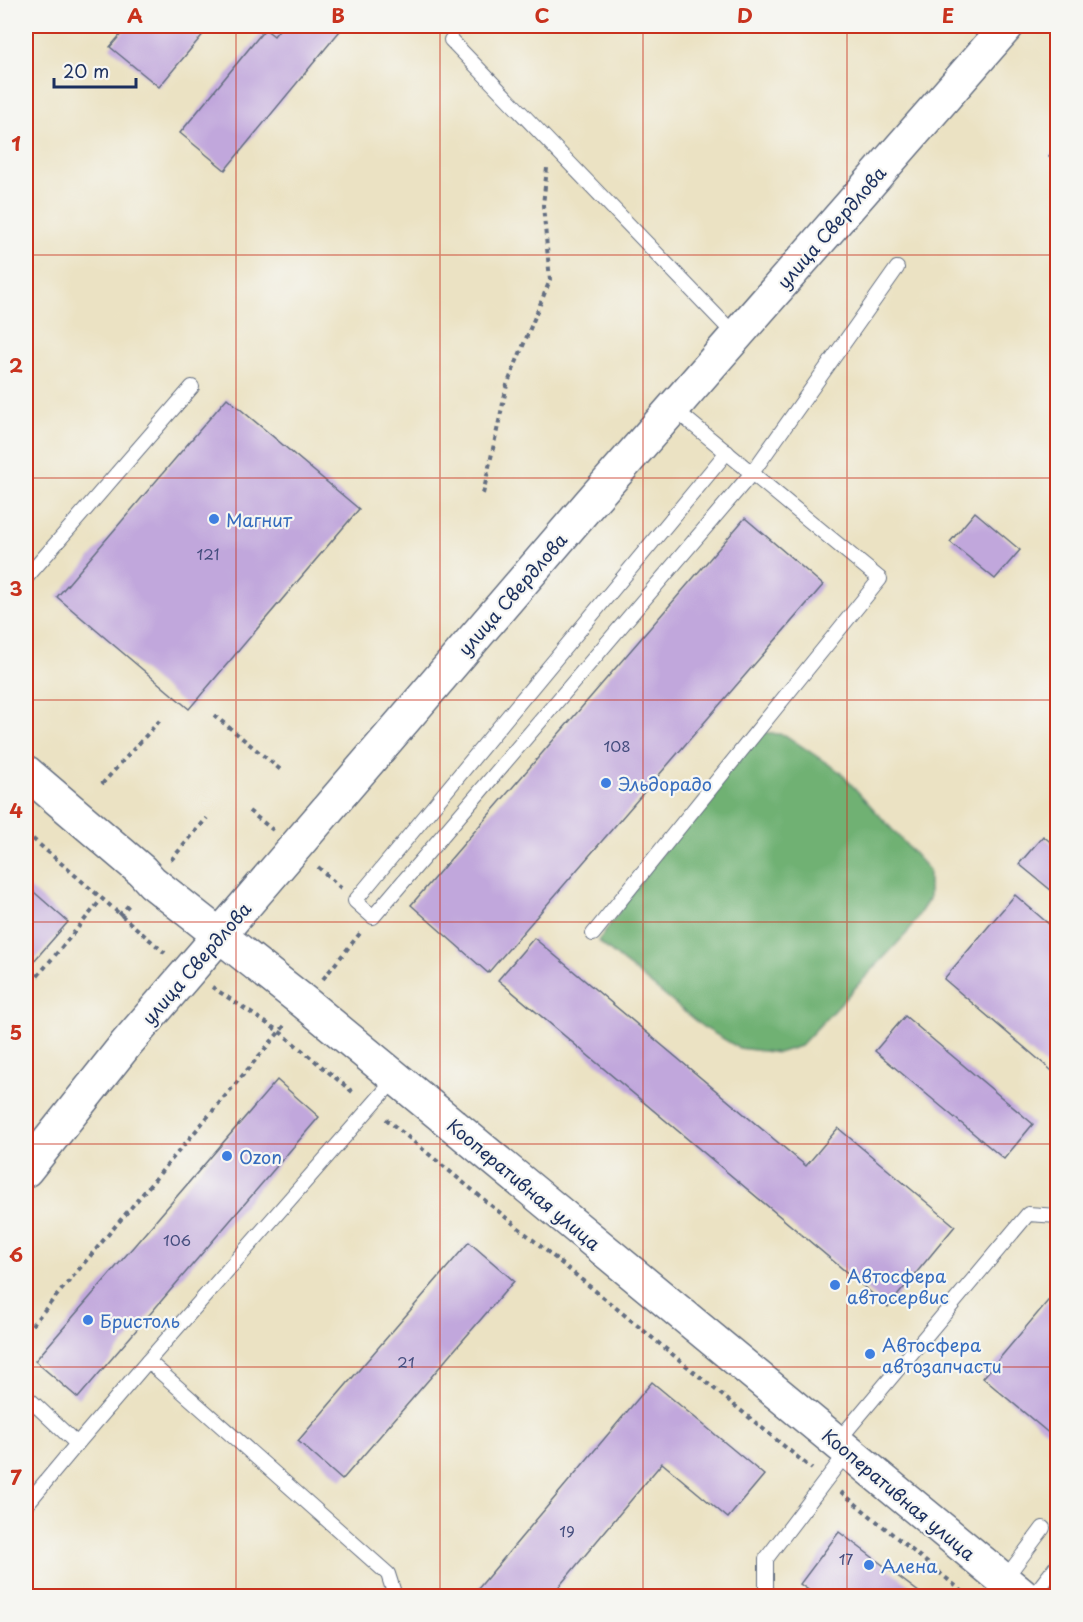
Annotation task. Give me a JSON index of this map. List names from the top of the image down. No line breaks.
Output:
{"streets":{"main road":["улица Свердлова","Кооперативная улица"]},"crossings":[["улица Свердлова","Кооперативная улица"]],"places":["Магнит","Эльдорадо","Ozon","Автосфера автосервис","Бристоль","Автосфера автозапчасти","Алена"],"house_numbers":["121","108","106","21","19","17"],"scale_bar":"20 m","grid":{"columns":["A","B","C","D","E"],"rows":["1","2","3","4","5","6","7"]}}
